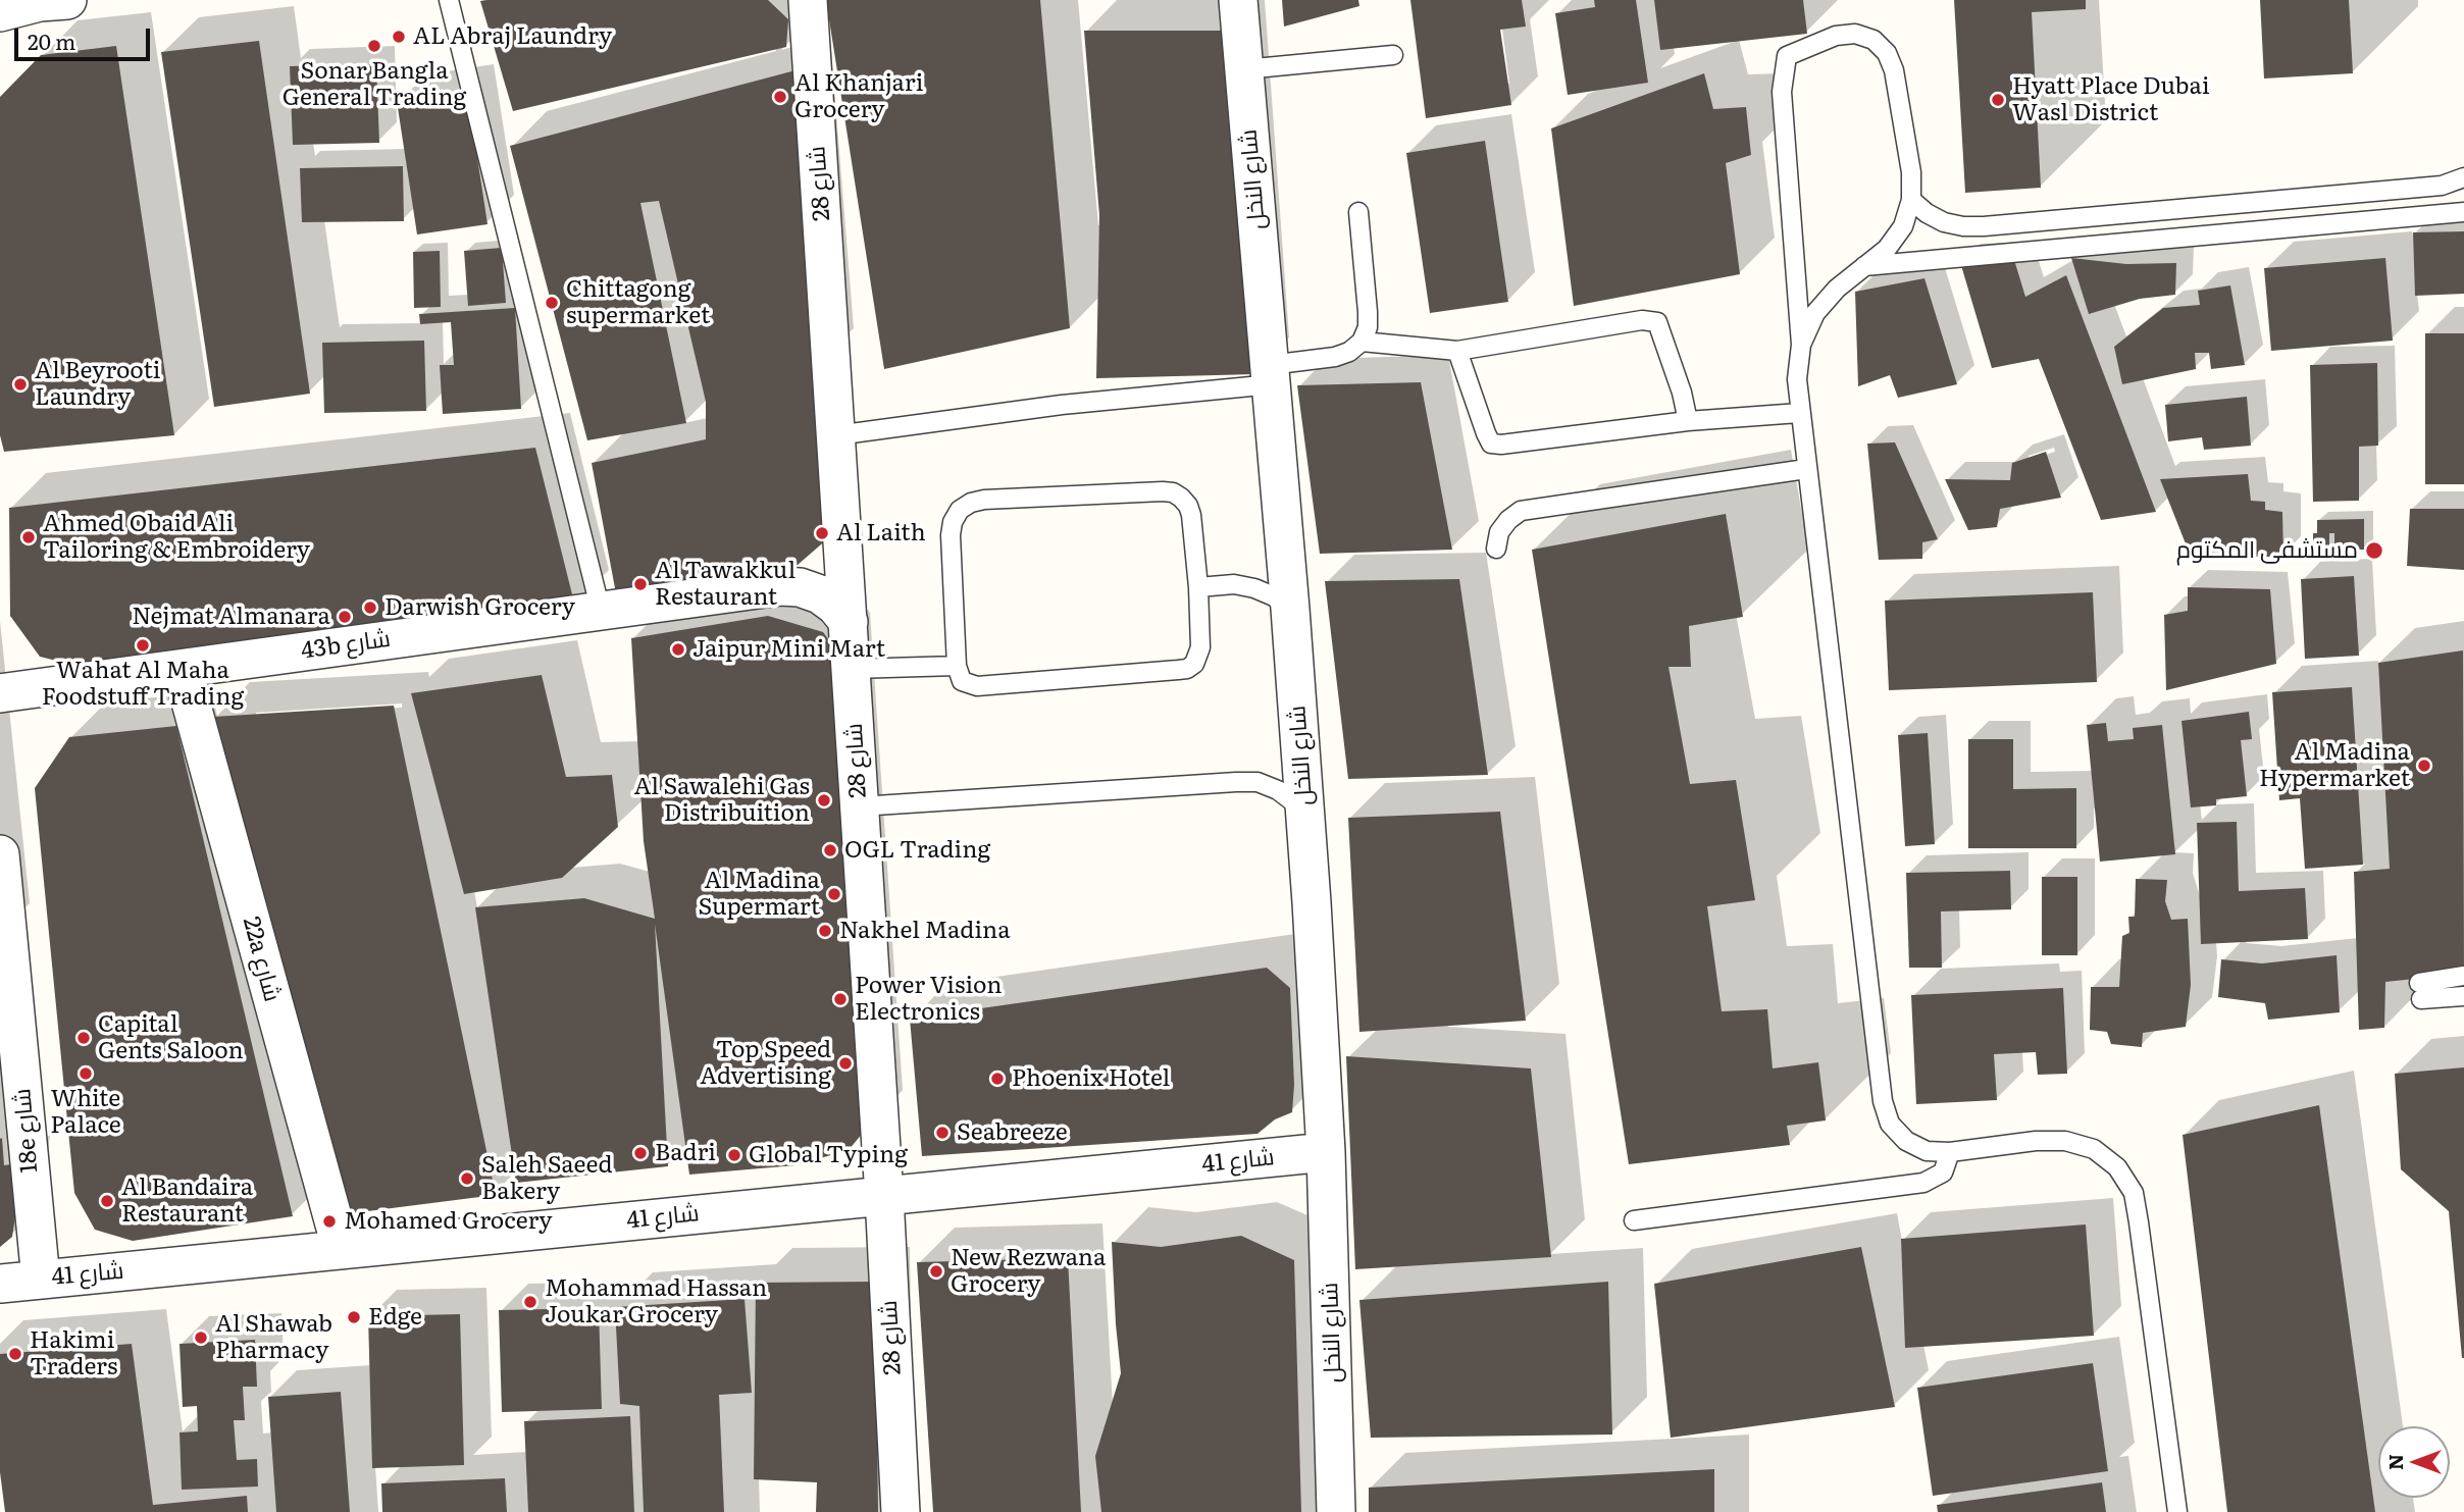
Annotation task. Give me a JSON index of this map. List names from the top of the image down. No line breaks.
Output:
{"streets":{"street":["شارع النخل","شارع 28","43b شارع","22a شارع","18e شارع","شارع 41"]},"crossings":[["شارع النخل","شارع 41"],["شارع 28","43b شارع"],["شارع 28","شارع 41"],["43b شارع","22a شارع"],["22a شارع","شارع 41"],["18e شارع","شارع 41"]],"places":["AL Abraj Laundry","Sonar Bangla General Trading","Al Khanjari Grocery","Hyatt Place Dubai Wasl District","Chittagong supermarket","Al Beyrooti Laundry","Al Laith","Ahmed Obaid Ali Tailoring & Embroidery","مستشفى المكتوم","Al Tawakkul Restaurant","Darwish Grocery","Nejmat Almanara","Wahat Al Maha Foodstuff Trading","Jaipur Mini Mart","Al Madina Hypermarket","Al Sawalehi Gas Distribuition","OGL Trading","Al Madina Supermart","Nakhel Madina","Power Vision Electronics","Capital Gents Saloon","Top Speed Advertising","White Palace","Phoenix Hotel","Seabreeze","Badri","Global Typing","Saleh Saeed Bakery","Al Bandaira Restaurant","Mohamed Grocery","New Rezwana Grocery","Mohammad Hassan Joukar Grocery","Edge","Al Shawab Pharmacy","Hakimi Traders"],"scale_bar":"20 m","north":"left"}
